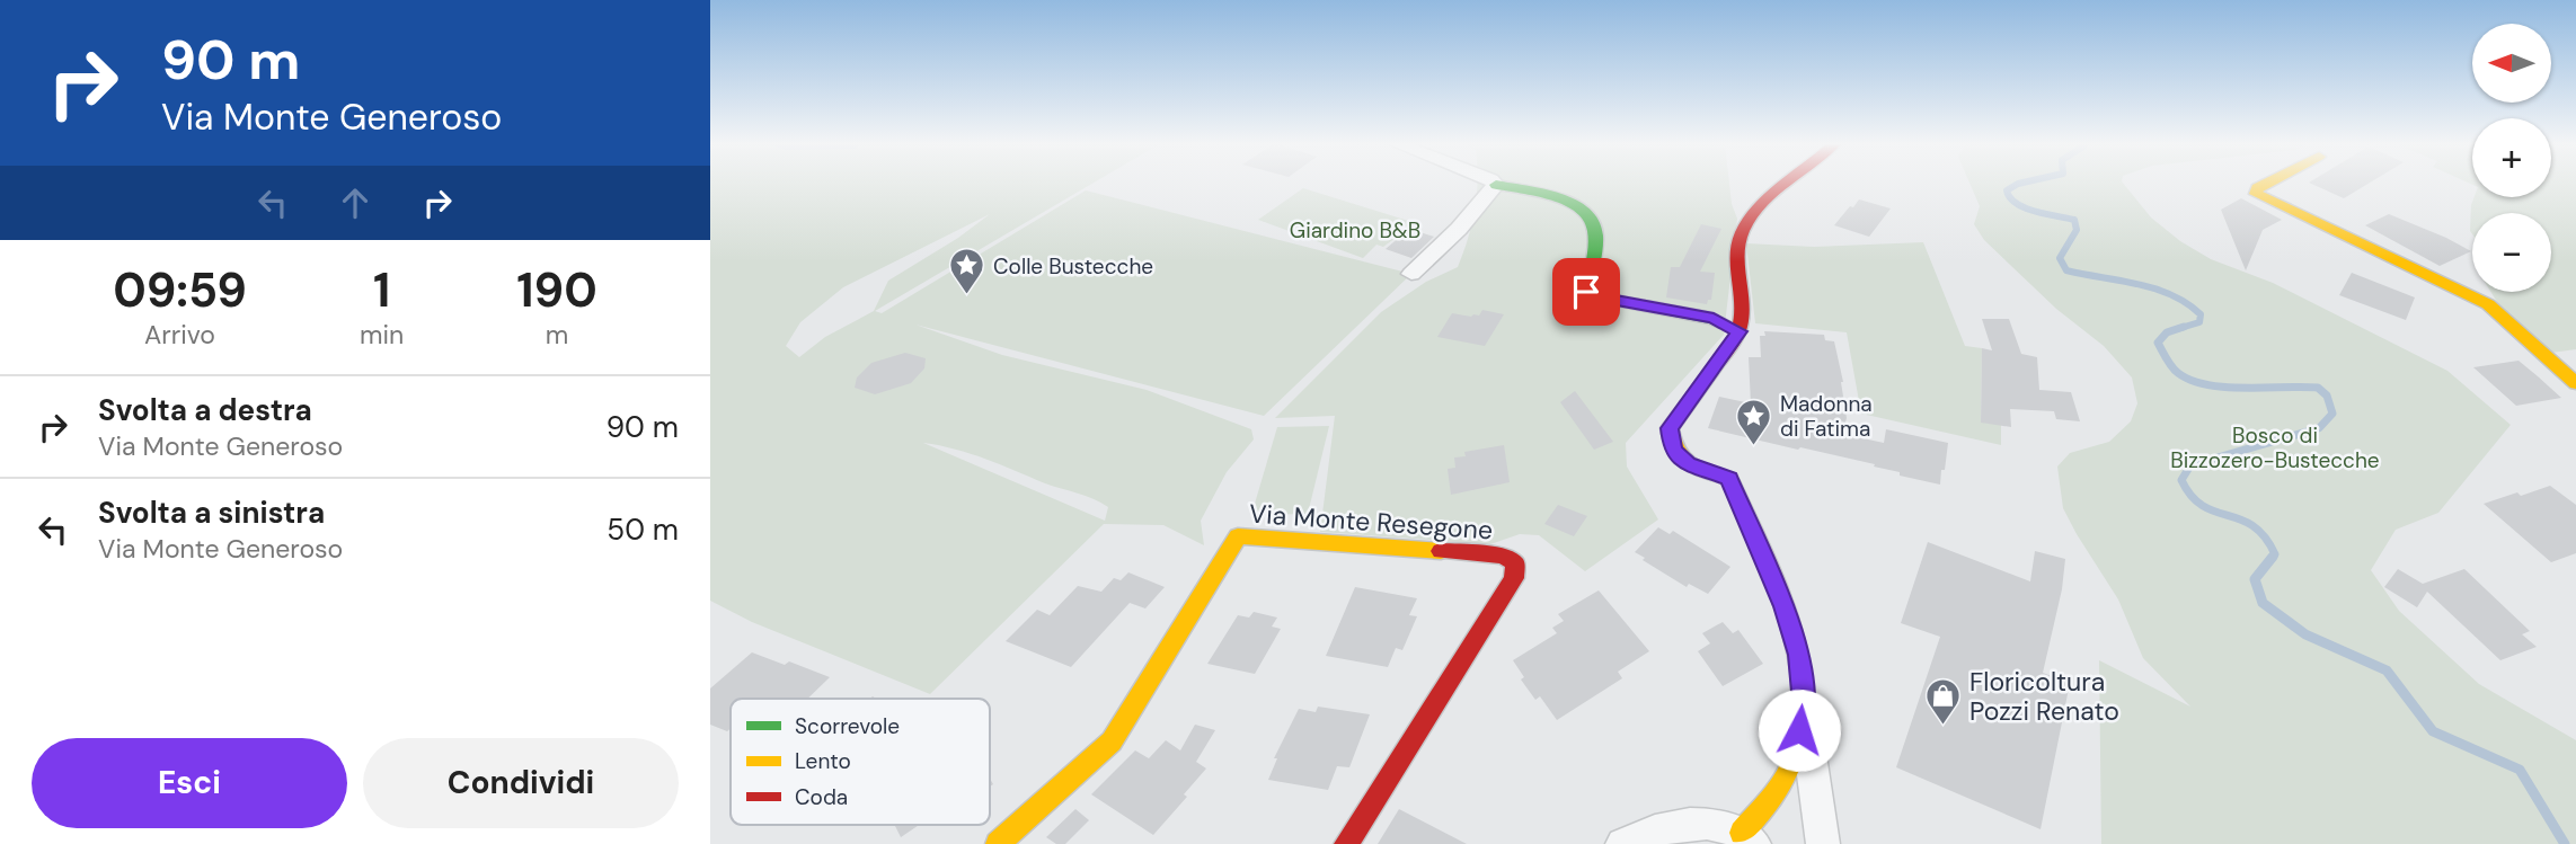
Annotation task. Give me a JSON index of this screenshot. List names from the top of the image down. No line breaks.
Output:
{"streets":{"street":["Via Monte Resegone"]},"parks":["Giardino B&B","Bosco di Bizzozero-Bustecche"],"places":{"place":["Colle Bustecche","Madonna di Fatima"],"shop":["Floricoltura Pozzi Renato"]},"legend":["Scorrevole","Lento","Coda"],"north":"left","page":{"turn":["90 m","Via Monte Generoso"],"map_buttons":["+","−"],"eta":["09:59","Arrivo","1","min","190","m"],"list":[{"name":"Svolta a destra","note":"Via Monte Generoso","value":"90 m"},{"name":"Svolta a sinistra","note":"Via Monte Generoso","value":"50 m"}],"buttons":["Esci","Condividi"]}}
